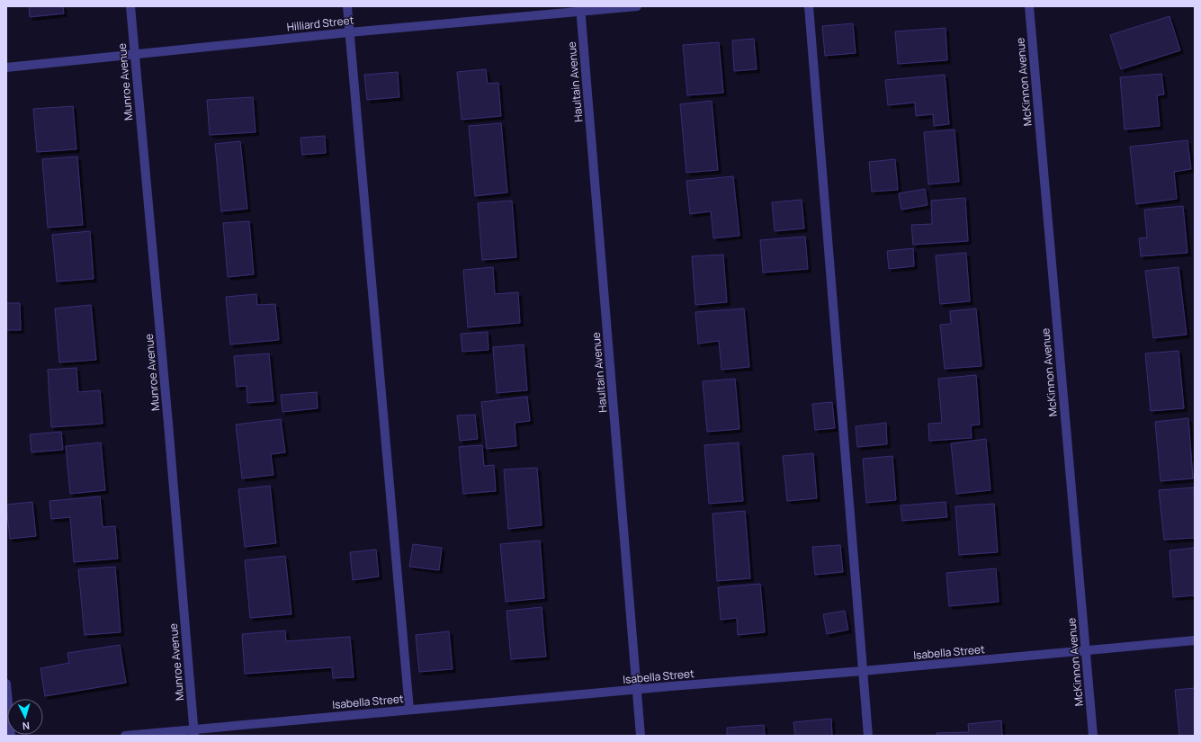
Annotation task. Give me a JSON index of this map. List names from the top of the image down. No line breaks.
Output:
{"streets":{"street":["Hilliard Street","Munroe Avenue","Haultain Avenue","McKinnon Avenue","Isabella Street"]},"crossings":[["Hilliard Street","Munroe Avenue"],["Hilliard Street","Haultain Avenue"],["Munroe Avenue","Isabella Street"],["Haultain Avenue","Isabella Street"],["McKinnon Avenue","Isabella Street"]],"north":"bottom"}
